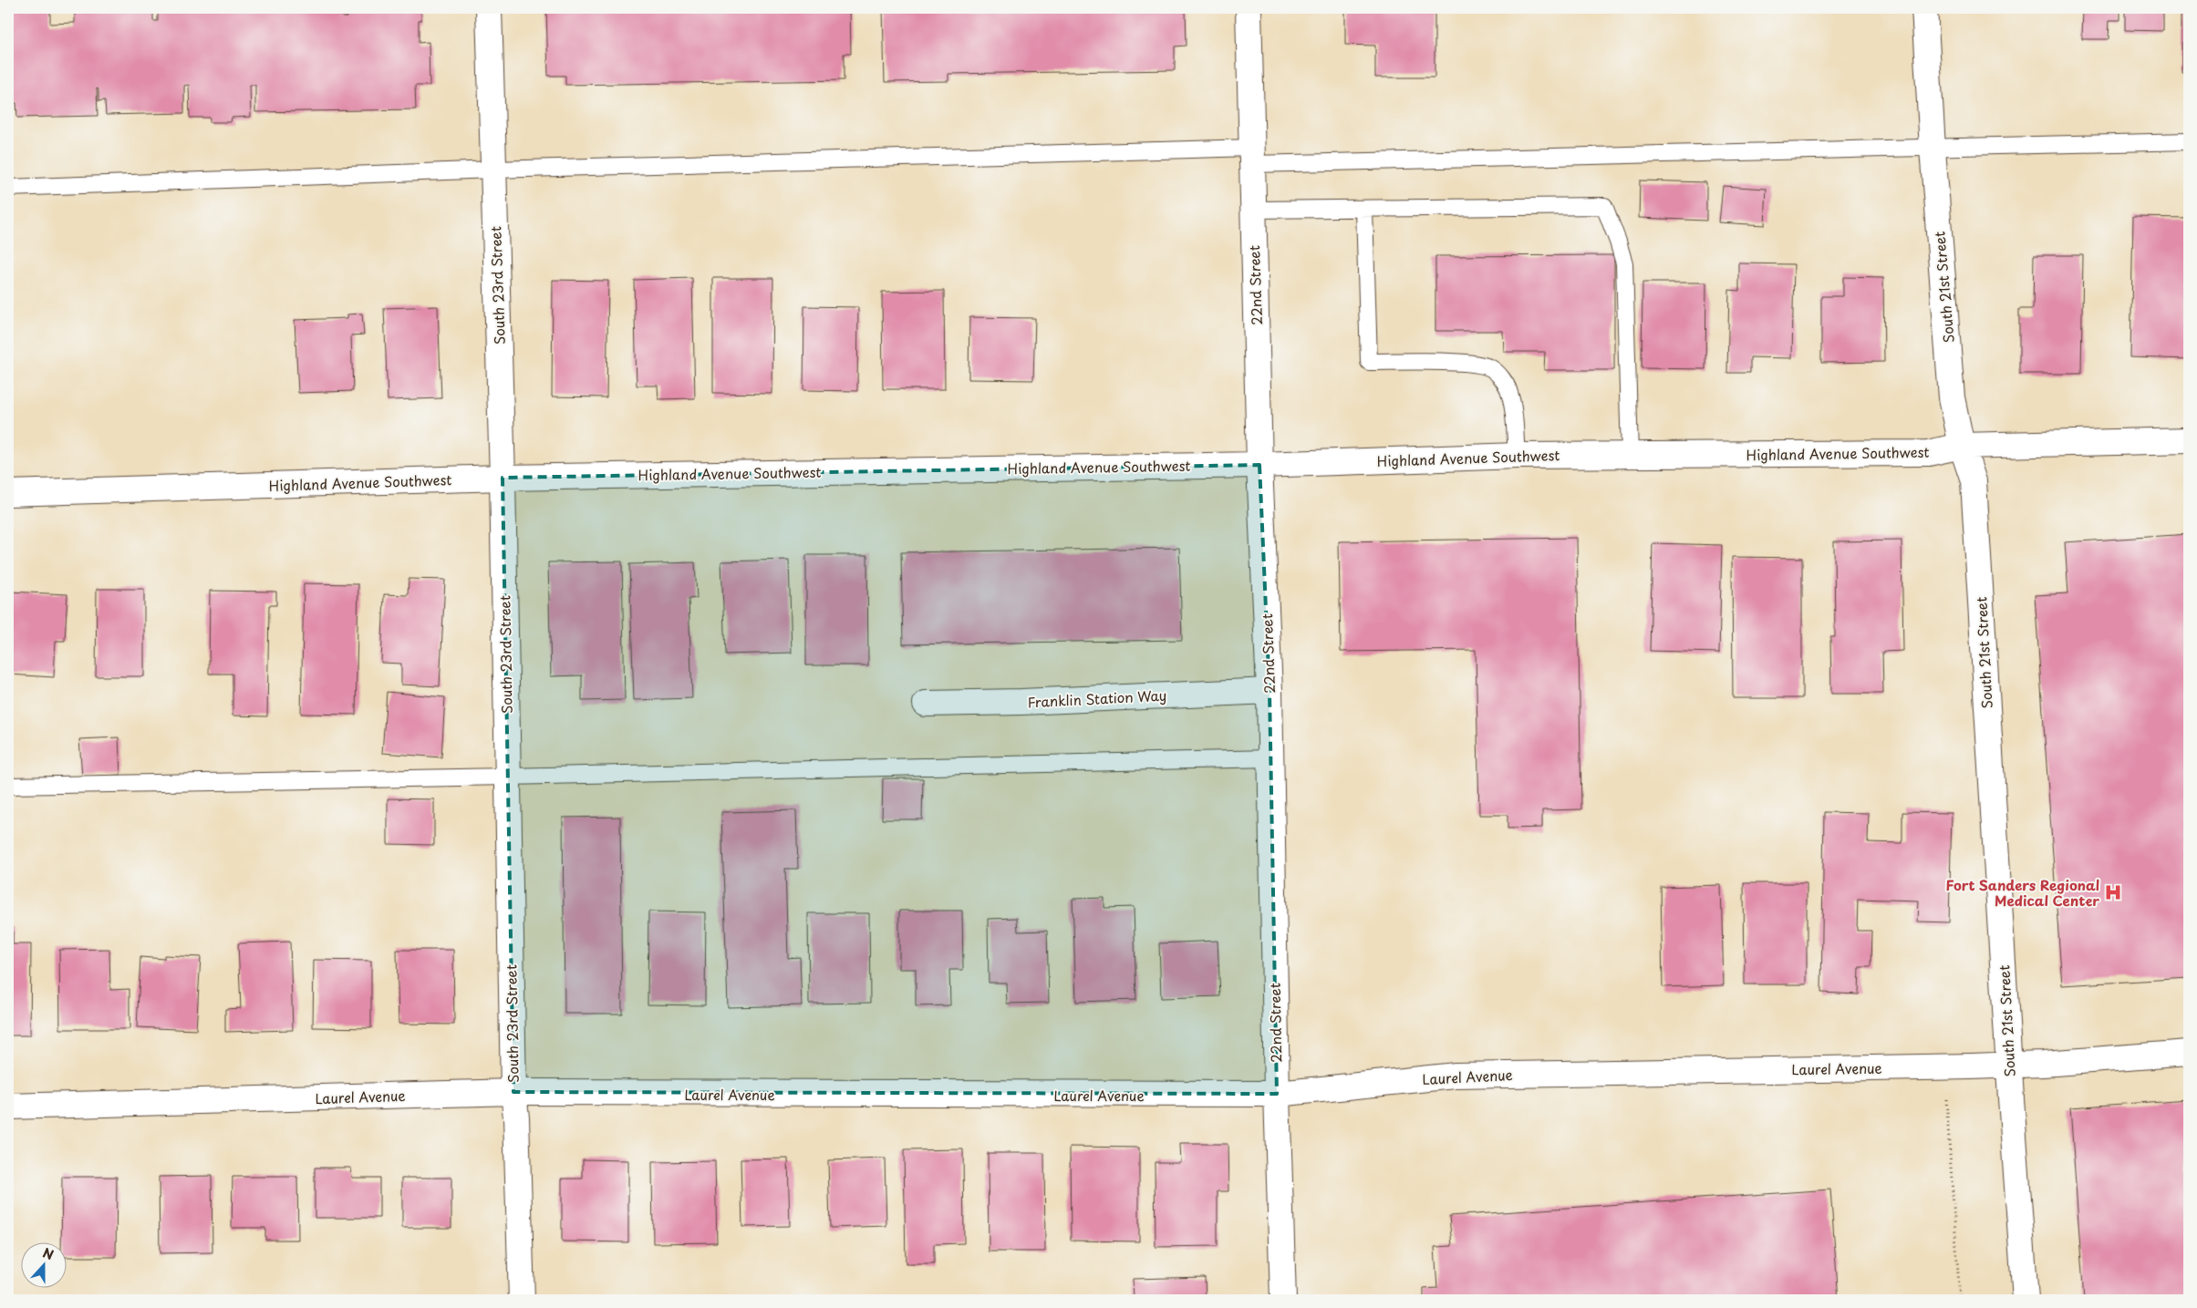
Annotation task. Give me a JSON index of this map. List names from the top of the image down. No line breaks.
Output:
{"streets":{"street":["South 23rd Street","22nd Street","South 21st Street","Highland Avenue Southwest","Franklin Station Way","Laurel Avenue"]},"crossings":[["South 23rd Street","Highland Avenue Southwest"],["South 23rd Street","Laurel Avenue"],["22nd Street","Highland Avenue Southwest"],["22nd Street","Franklin Station Way"],["22nd Street","Laurel Avenue"],["South 21st Street","Highland Avenue Southwest"],["South 21st Street","Laurel Avenue"]],"places":{"hospital":["Fort Sanders Regional Medical Center"]},"north":"top"}
